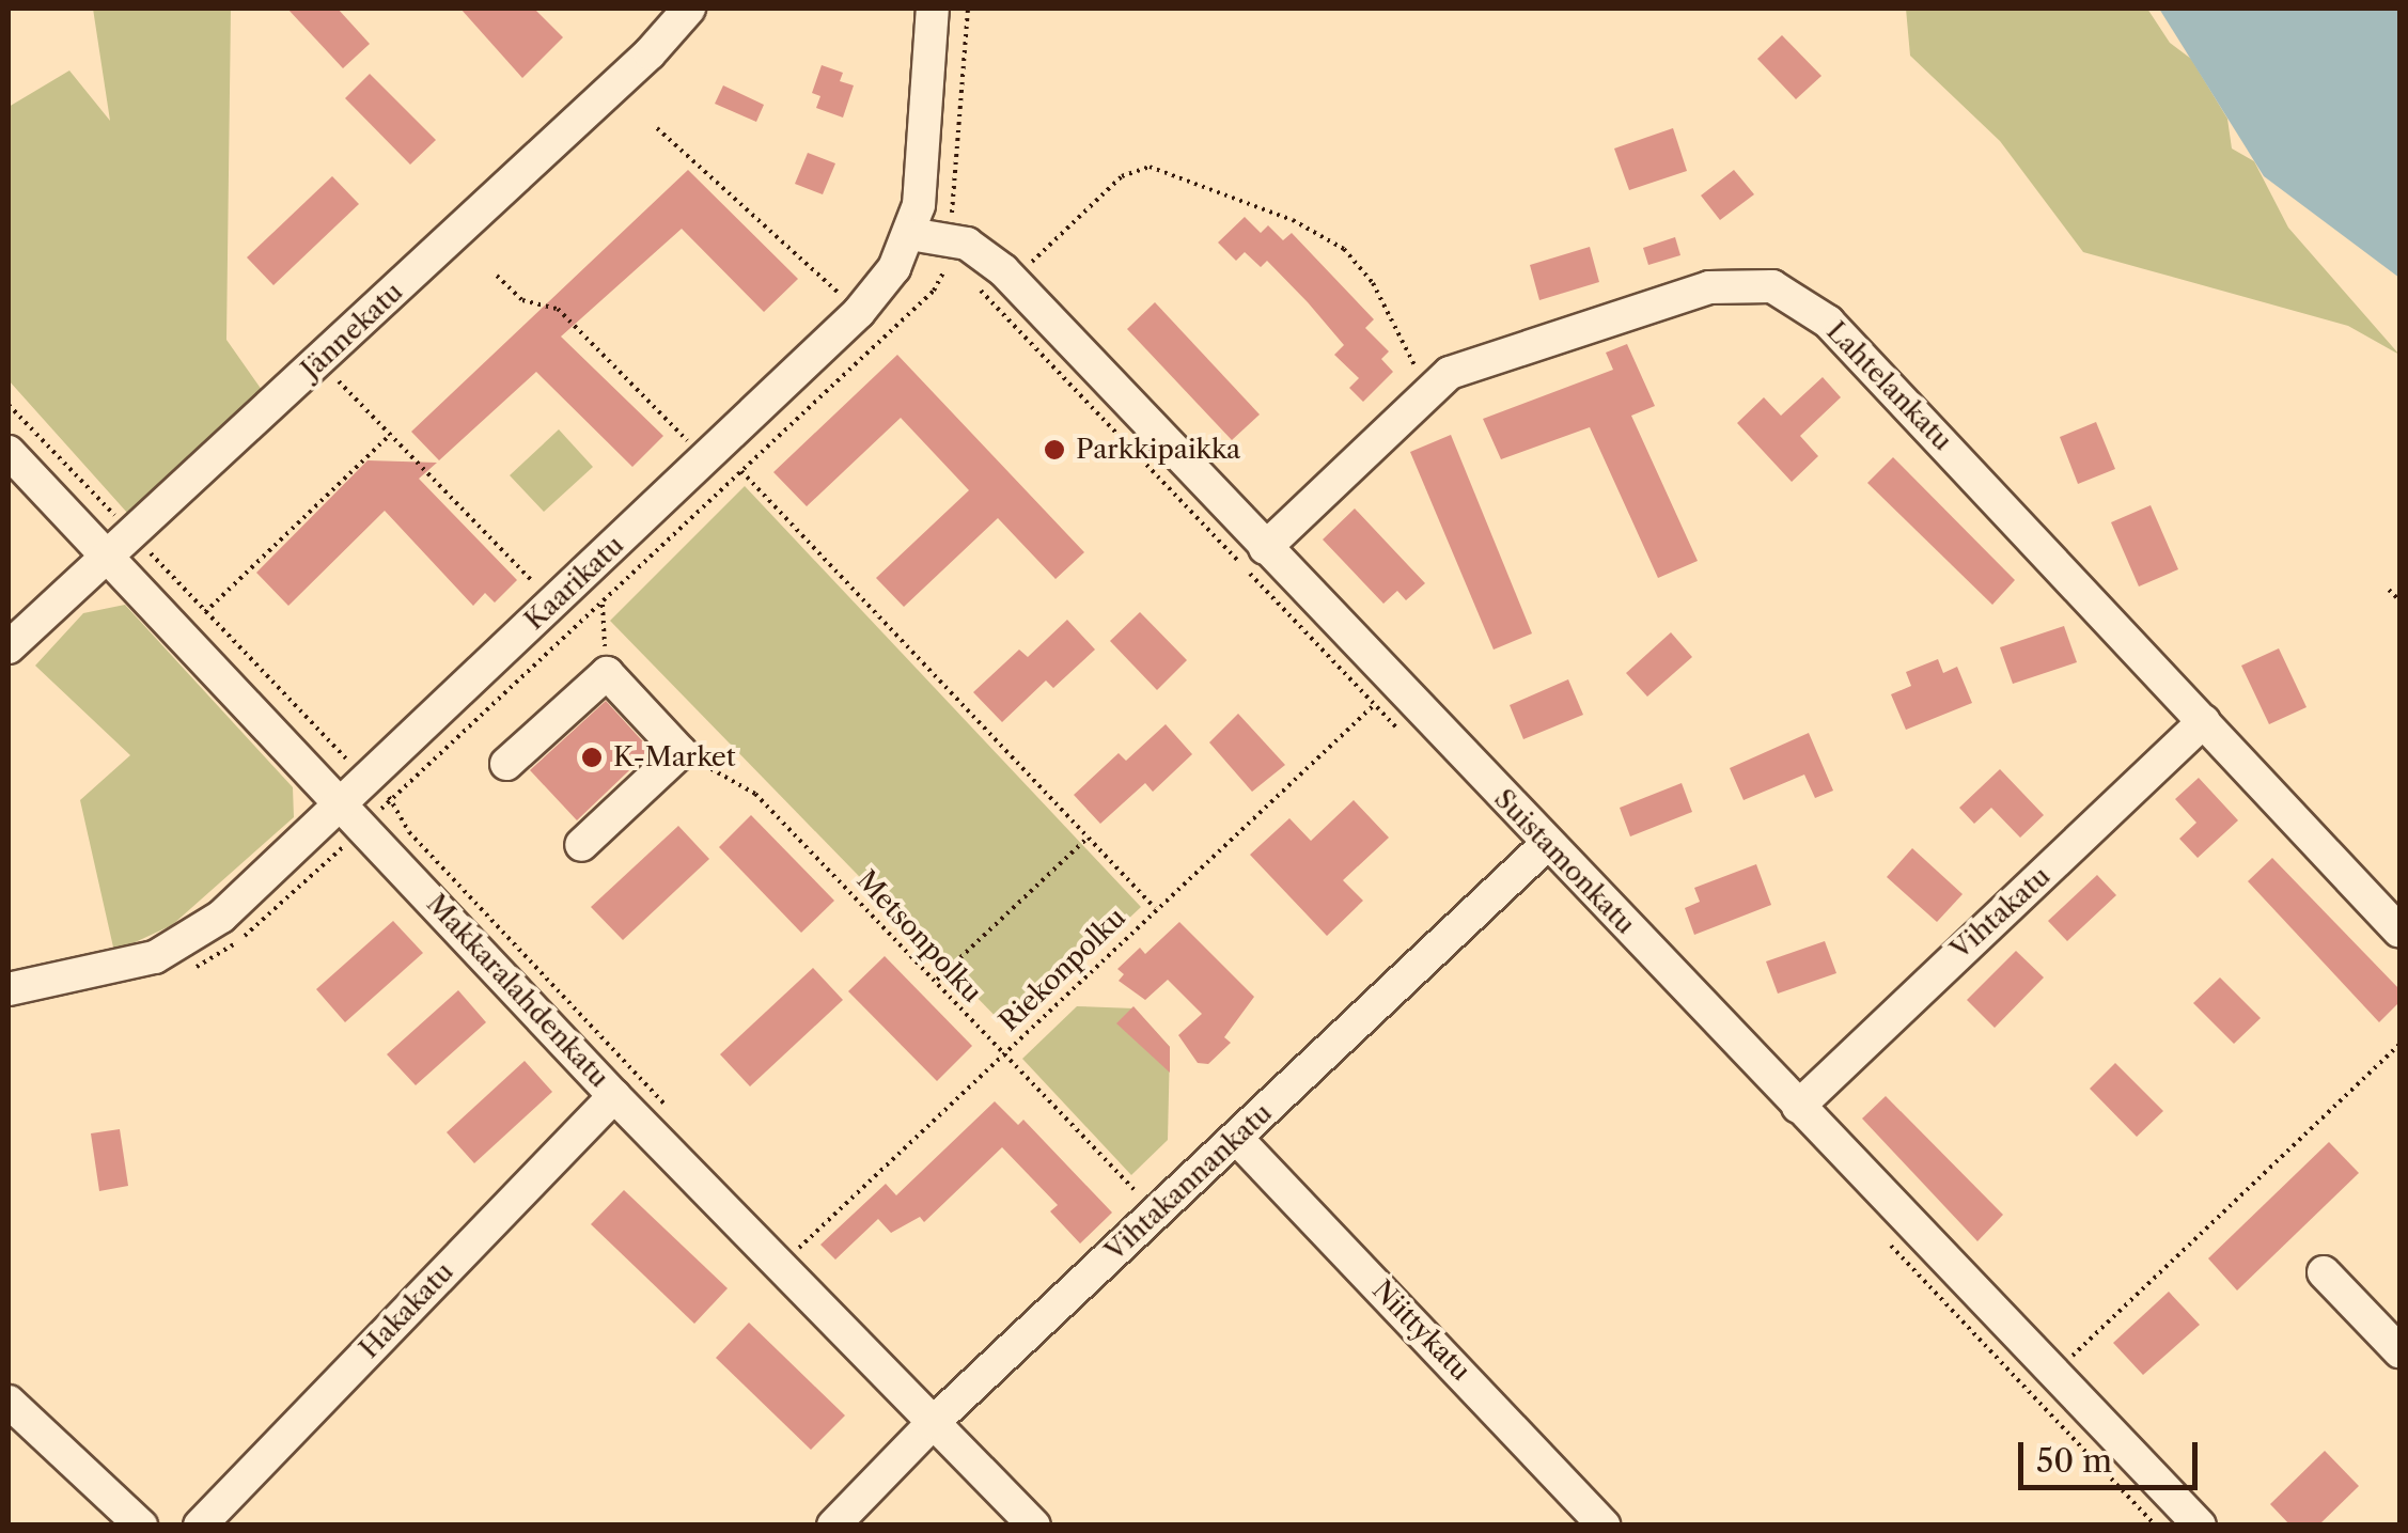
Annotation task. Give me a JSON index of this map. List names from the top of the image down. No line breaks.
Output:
{"streets":{"street":["Jännekatu","Lahtelankatu","Kaarikatu","Suistamonkatu","Vihtakatu","Makkaralahdenkatu","Vihtakannankatu","Hakakatu","Niittykatu"],"path":["Metsonpolku","Riekonpolku"]},"crossings":[["Jännekatu","Makkaralahdenkatu"],["Lahtelankatu","Suistamonkatu"],["Lahtelankatu","Vihtakatu"],["Kaarikatu","Suistamonkatu"],["Kaarikatu","Makkaralahdenkatu"],["Suistamonkatu","Vihtakatu"],["Suistamonkatu","Vihtakannankatu"],["Metsonpolku","Riekonpolku"],["Metsonpolku","Vihtakannankatu"],["Riekonpolku","Makkaralahdenkatu"],["Makkaralahdenkatu","Vihtakannankatu"],["Makkaralahdenkatu","Hakakatu"],["Vihtakannankatu","Niittykatu"]],"places":["Parkkipaikka","K-Market"],"scale_bar":"50 m"}
